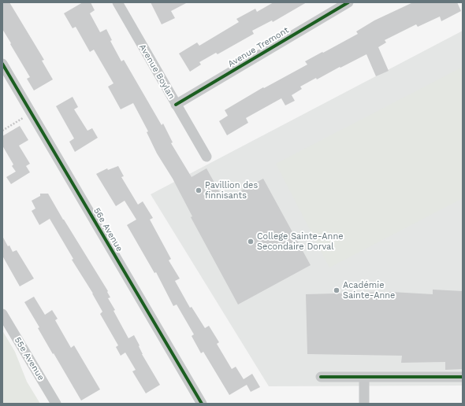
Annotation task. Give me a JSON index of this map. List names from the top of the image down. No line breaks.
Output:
{"streets":{"street":["Avenue Tremont","Avenue Boylan","56e Avenue","55e Avenue"]},"crossings":[["Avenue Tremont","Avenue Boylan"]],"places":["Pavillion des finnisants","College Sainte-Anne Secondaire Dorval","Académie Sainte-Anne"]}
